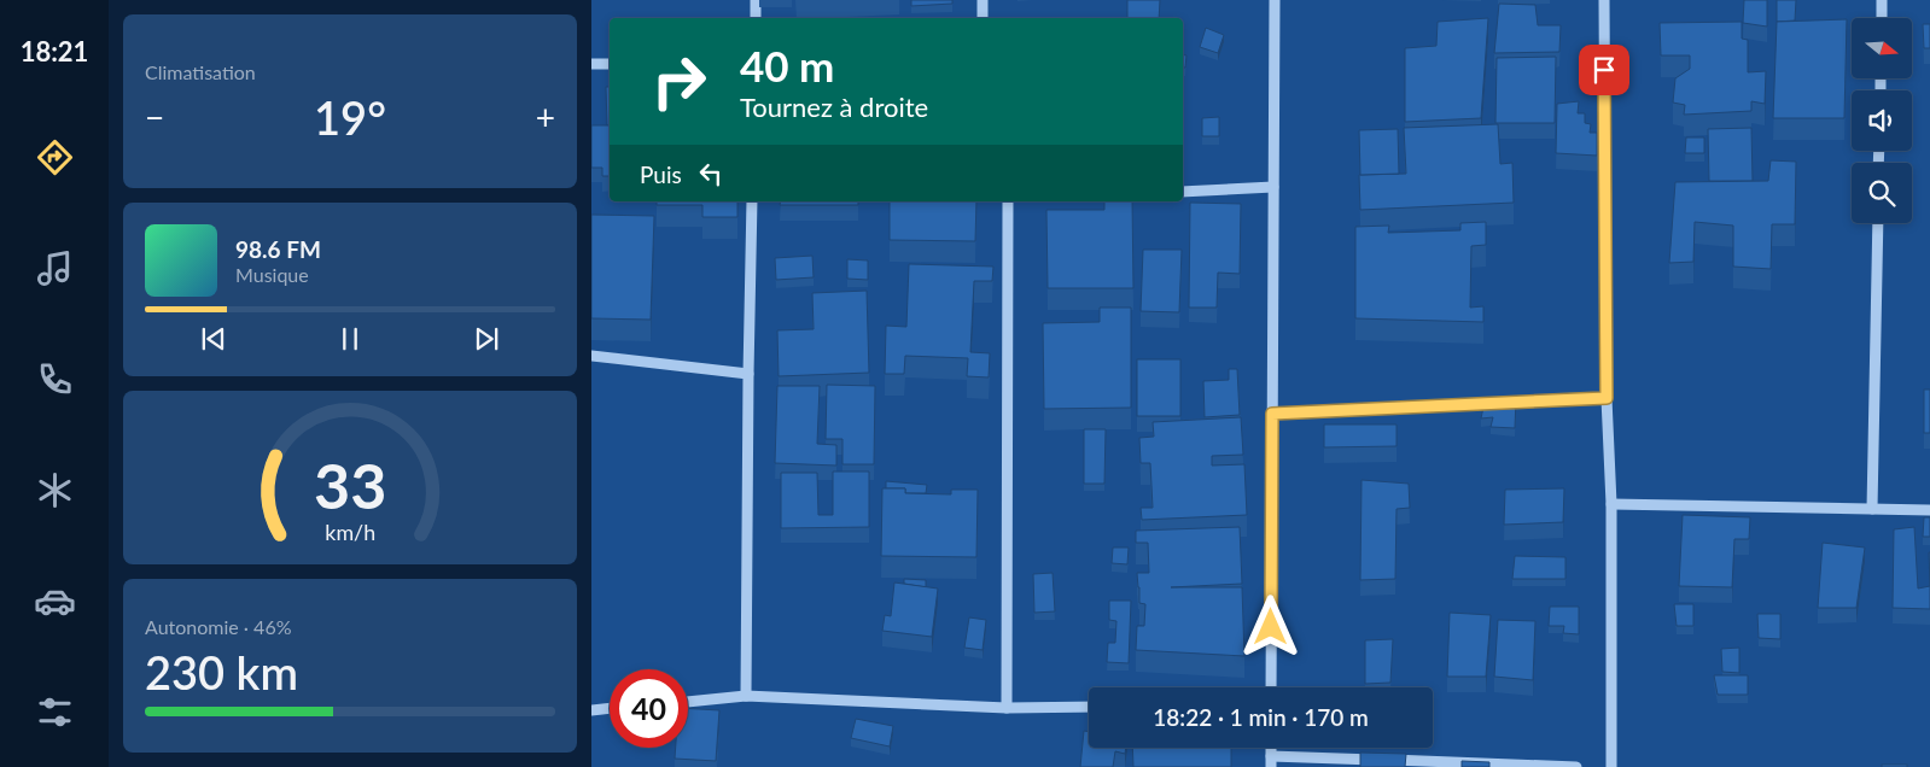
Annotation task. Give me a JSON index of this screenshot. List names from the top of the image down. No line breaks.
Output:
{"north":"right","page":{"tabs":"18:21","tile":["Climatisation",["Autonomie · 46%","230 km"]],"turn":["40 m","Tournez à droite"],"heat":["−","19°","+"],"then":"Puis","song":["98.6 FM","Musique"],"limit":"40","trip":"18:22 · 1 min · 170 m","gauge":["33","km/h"]}}
